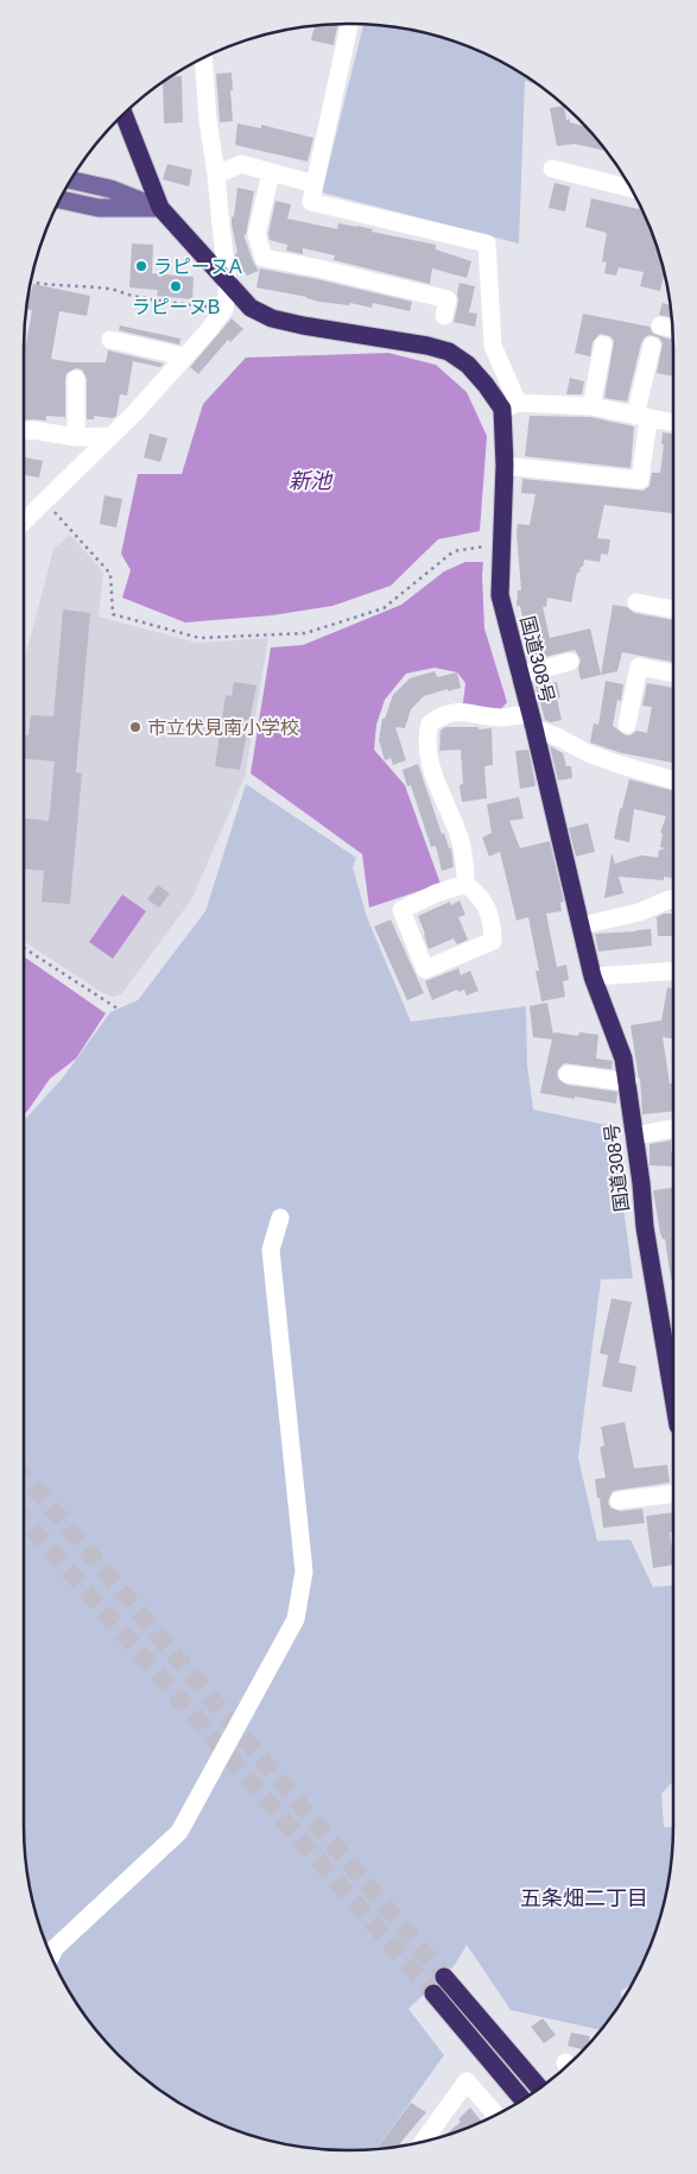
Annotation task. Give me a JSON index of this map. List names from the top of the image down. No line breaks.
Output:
{"streets":{"highway":["国道308号"]},"districts":["五条畑二丁目"],"water":["新池"],"places":["ラピーヌA","ラピーヌB","市立伏見南小学校"]}
